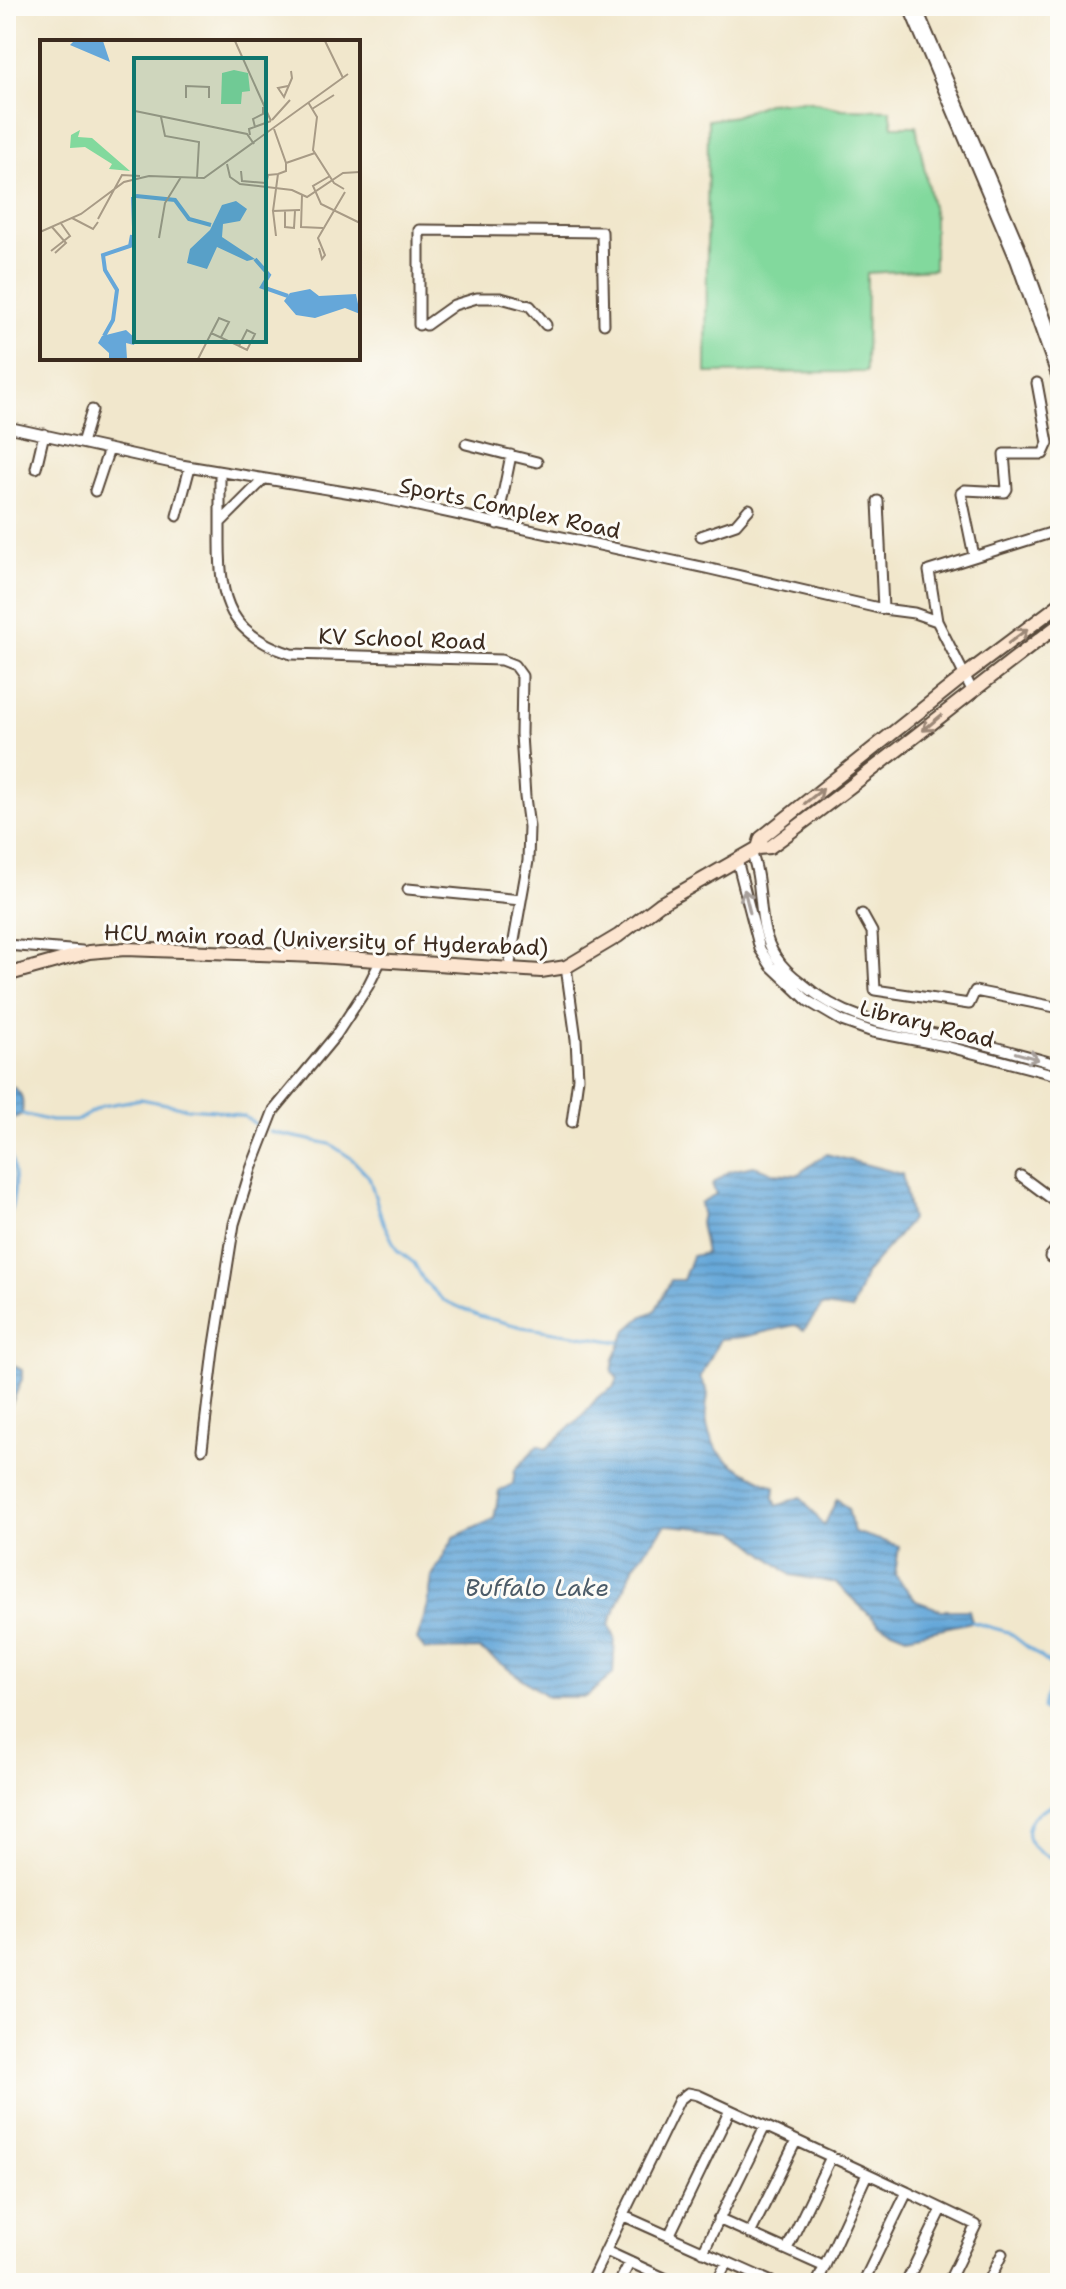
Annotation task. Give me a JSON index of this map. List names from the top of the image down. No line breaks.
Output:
{"streets":{"street":["Sports Complex Road","KV School Road","HCU main road (University of Hyderabad)","Library Road"]},"crossings":[["Sports Complex Road","KV School Road"],["KV School Road","HCU main road (University of Hyderabad)"],["HCU main road (University of Hyderabad)","Library Road"]],"one_way":["Library Road"],"water":["Buffalo Lake"]}
